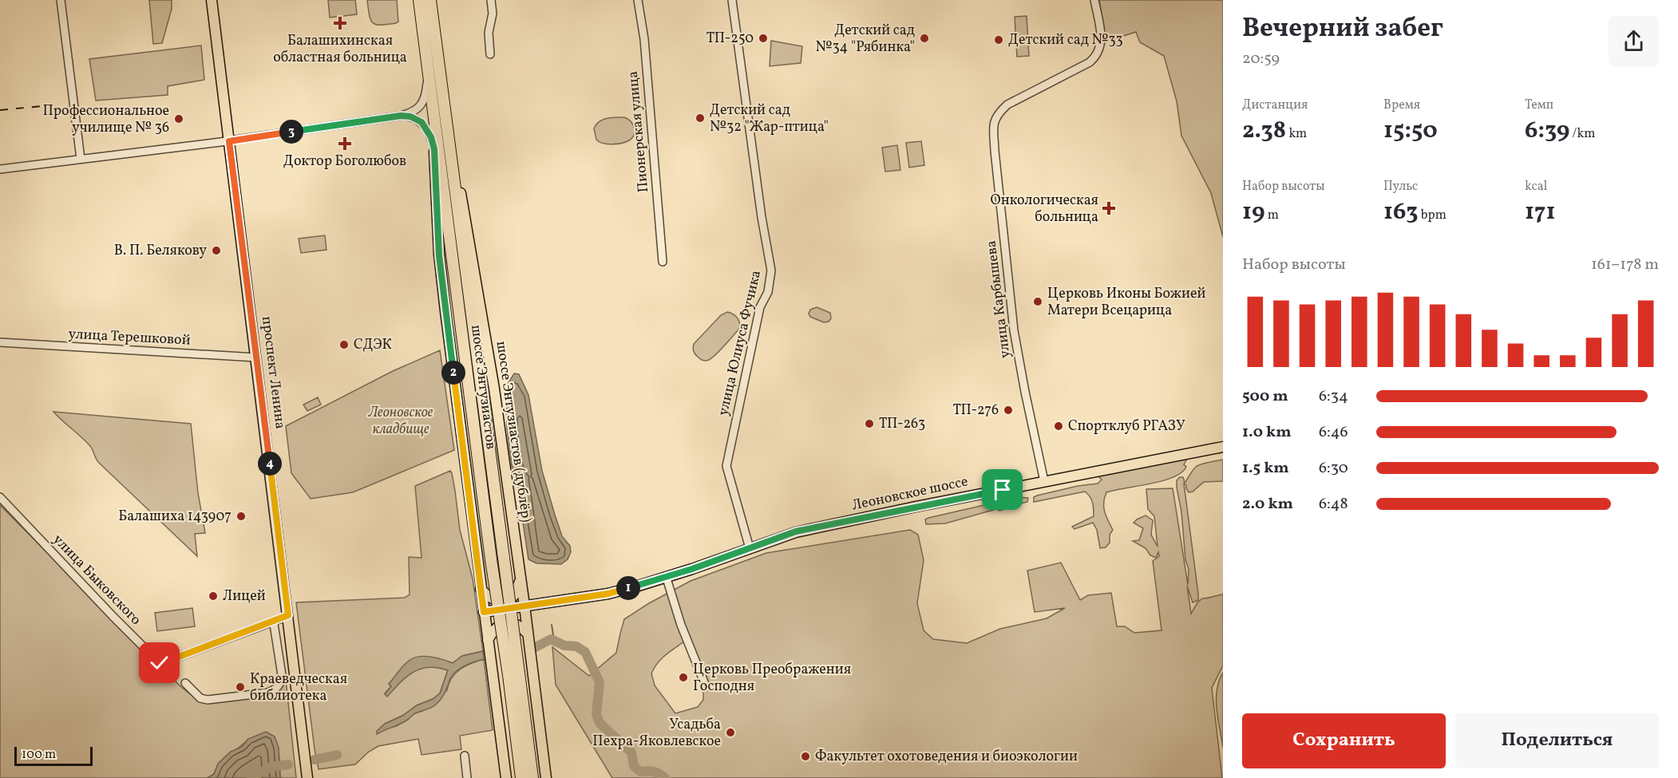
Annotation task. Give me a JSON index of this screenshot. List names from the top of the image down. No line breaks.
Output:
{"streets":{"highway":["шоссе Энтузиастов"],"main road":["проспект Ленина","шоссе Энтузиастов (дублёр)","Леоновское шоссе"],"street":["Пионерская улица","улица Карбышева","улица Терешковой","улица Юлиуса Фучика","улица Быковского"]},"crossings":[["улица Карбышева","Леоновское шоссе"],["улица Терешковой","проспект Ленина"],["улица Юлиуса Фучика","Леоновское шоссе"],["проспект Ленина","улица Быковского"],["шоссе Энтузиастов","шоссе Энтузиастов (дублёр)"],["шоссе Энтузиастов (дублёр)","Леоновское шоссе"]],"parks":["Леоновское кладбище"],"places":{"health":["Балашихинская областная больница","Доктор Боголюбов","Онкологическая больница"],"other":["ТП-250","Детский сад №34 \"Рябинка\"","Детский сад №33","Детский сад №32 \"Жар-птица\"","Профессиональное училище № 36","В. П. Белякову","Церковь Иконы Божией Матери Всецарица","СДЭК","ТП-276","ТП-263","Спортклуб РГАЗУ","Балашиха 143907","Лицей","Церковь Преображения Господня","Краеведческая библиотека","Усадьба Пехра-Яковлевское","Факультет охотоведения и биоэкологии"]},"scale_bar":"100 m","page":{"heading":["Вечерний забег","20:59"],"stats":[["Дистанция","2.38 km"],["Время","15:50"],["Темп","6:39 /km"],["Набор высоты","19 m"],["Пульс","163 bpm"],["kcal","171"]],"pins":["3","2","4","1"],"chart":["Набор высоты","161–178 m"],"list":[{"name":"500 m","note":"6:34"},{"name":"1.0 km","note":"6:46"},{"name":"1.5 km","note":"6:30"},{"name":"2.0 km","note":"6:48"}],"buttons":["Сохранить","Поделиться"],"scale":"100 m"}}
